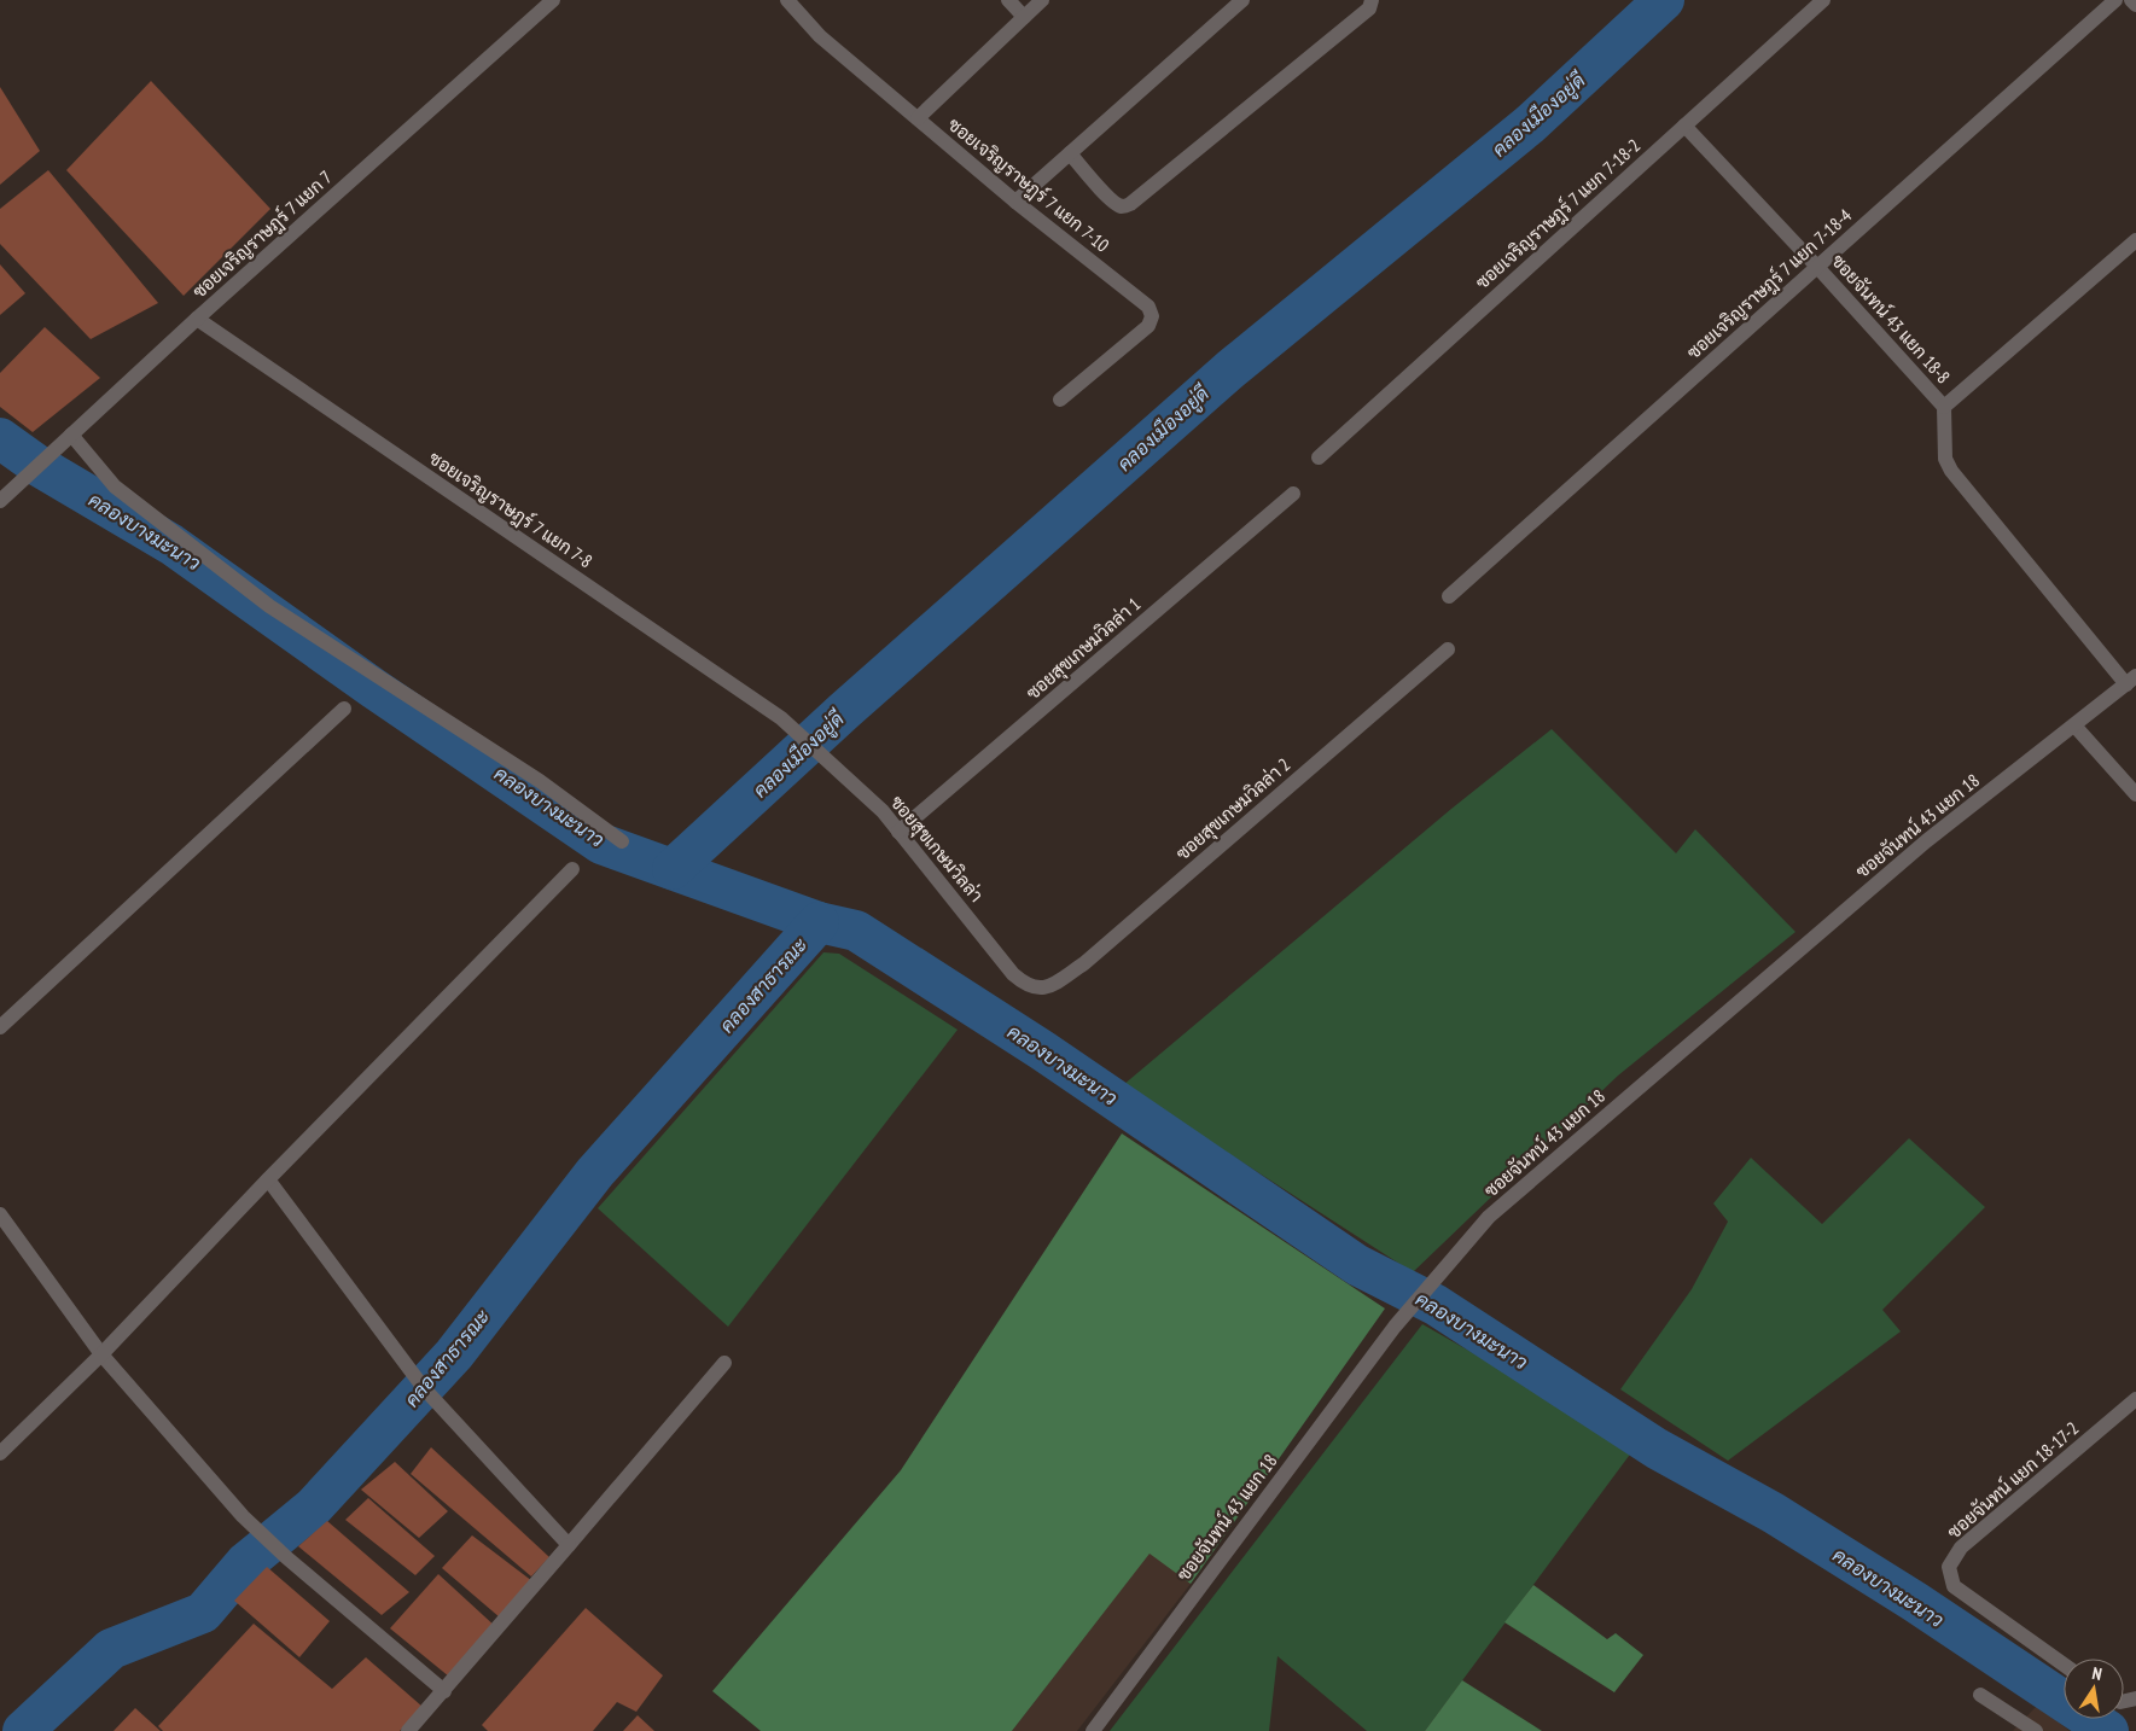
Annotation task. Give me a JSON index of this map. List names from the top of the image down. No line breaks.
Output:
{"streets":{"street":["ซอยเจริญราษฎร์ 7 แยก 7-10","ซอยเจริญราษฎร์ 7 แยก 7-18-2","ซอยเจริญราษฎร์ 7 แยก 7","ซอยเจริญราษฎร์ 7 แยก 7-18-4","ซอยจันทน์ 43 แยก 18-8","ซอยเจริญราษฎร์ 7 แยก 7-8","ซอยสุขเกษมวิลล่า 1","ซอยสุขเกษมวิลล่า 2","ซอยจันทน์ 43 แยก 18","ซอยสุขเกษมวิลล่า","ซอยจันทน์ แยก 18-17-2"]},"crossings":[["ซอยเจริญราษฎร์ 7 แยก 7-18-2","ซอยจันทน์ 43 แยก 18-8"],["ซอยเจริญราษฎร์ 7 แยก 7","ซอยเจริญราษฎร์ 7 แยก 7-8"],["ซอยเจริญราษฎร์ 7 แยก 7-18-4","ซอยจันทน์ 43 แยก 18-8"],["ซอยจันทน์ 43 แยก 18-8","ซอยจันทน์ 43 แยก 18"],["ซอยเจริญราษฎร์ 7 แยก 7-8","ซอยสุขเกษมวิลล่า"],["ซอยสุขเกษมวิลล่า 1","ซอยสุขเกษมวิลล่า"],["ซอยสุขเกษมวิลล่า 2","ซอยสุขเกษมวิลล่า"]],"water":["คลองเมืองอยู่ดี","คลองบางมะนาว","คลองสาธารณะ"],"north":"top"}
